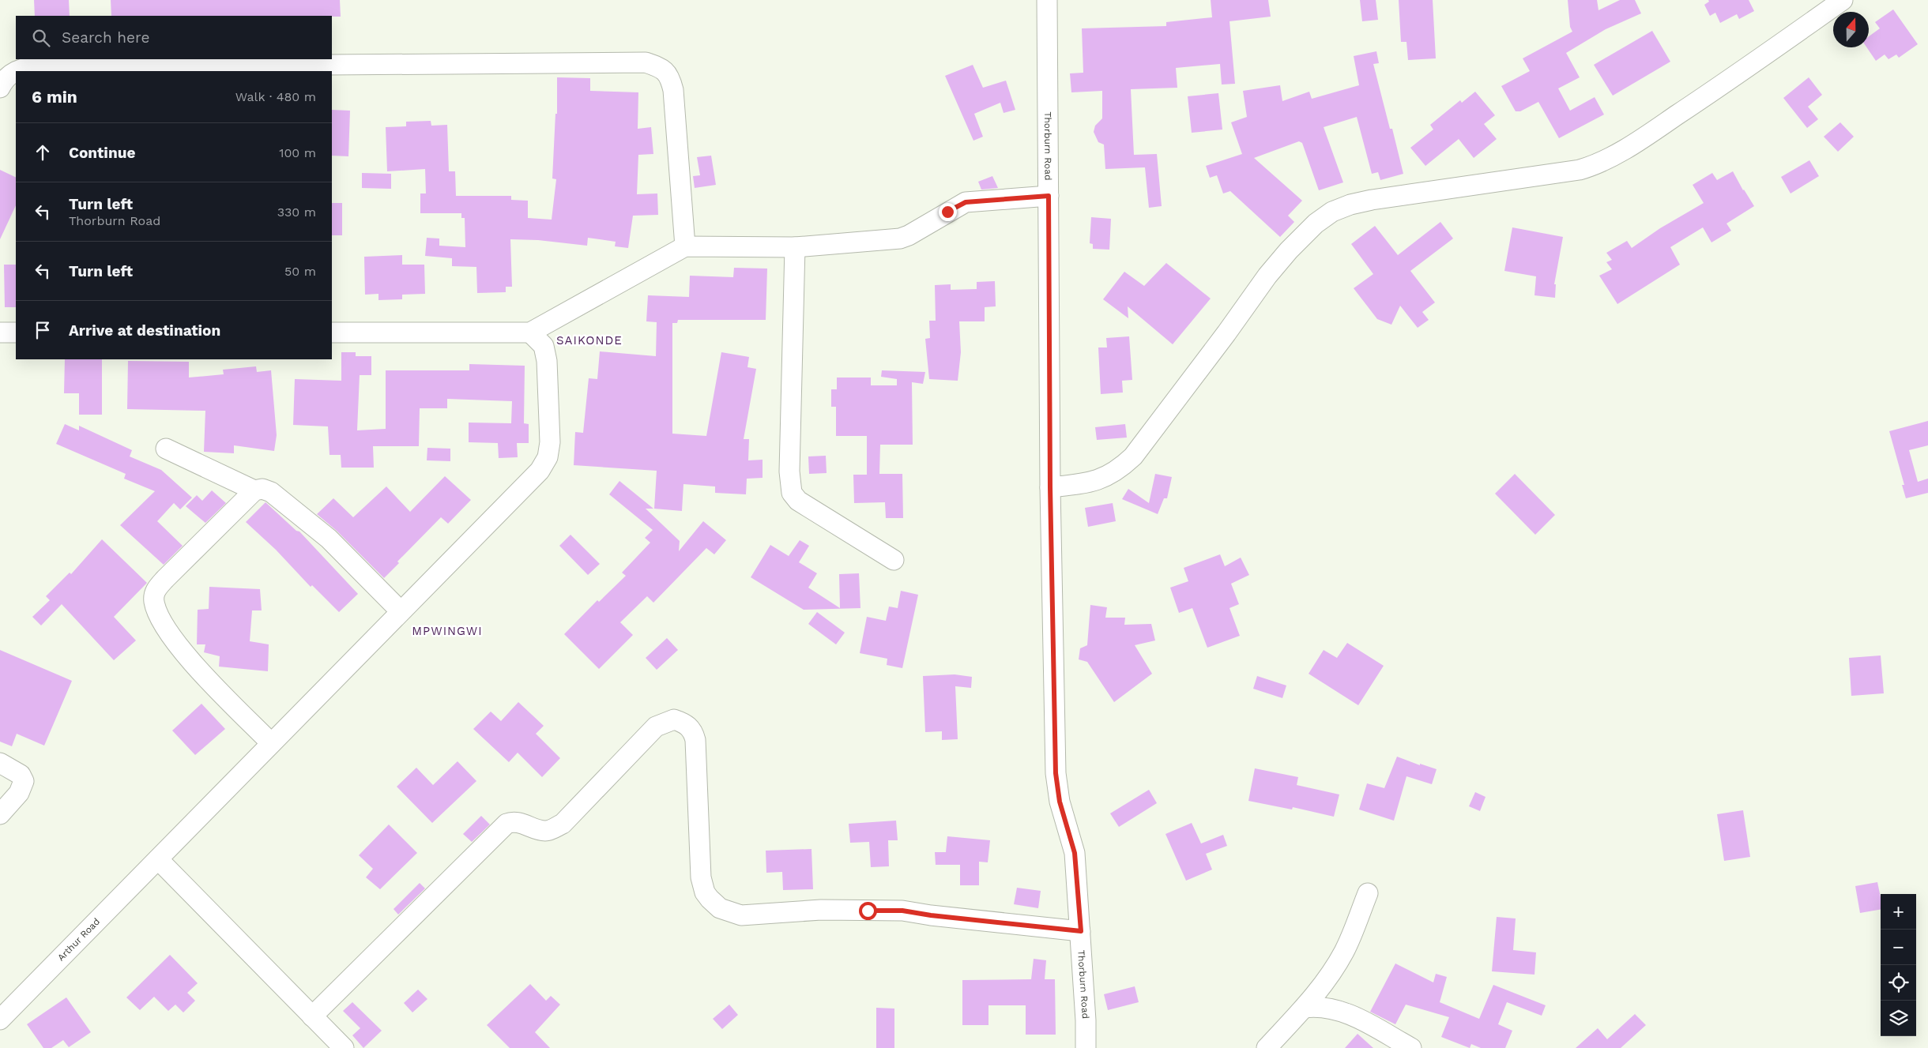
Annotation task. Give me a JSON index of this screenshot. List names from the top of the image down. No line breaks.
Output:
{"streets":{"street":["Thorburn Road","Arthur Road"]},"districts":["SAIKONDE","MPWINGWI"],"north":"top","page":{"search":"Search here","heading":["6 min","Walk · 480 m"],"list":[["Continue","100 m"],["Turn left","Thorburn Road","330 m"],["Turn left","50 m"],"Arrive at destination"],"map_buttons":["+","−"]}}
